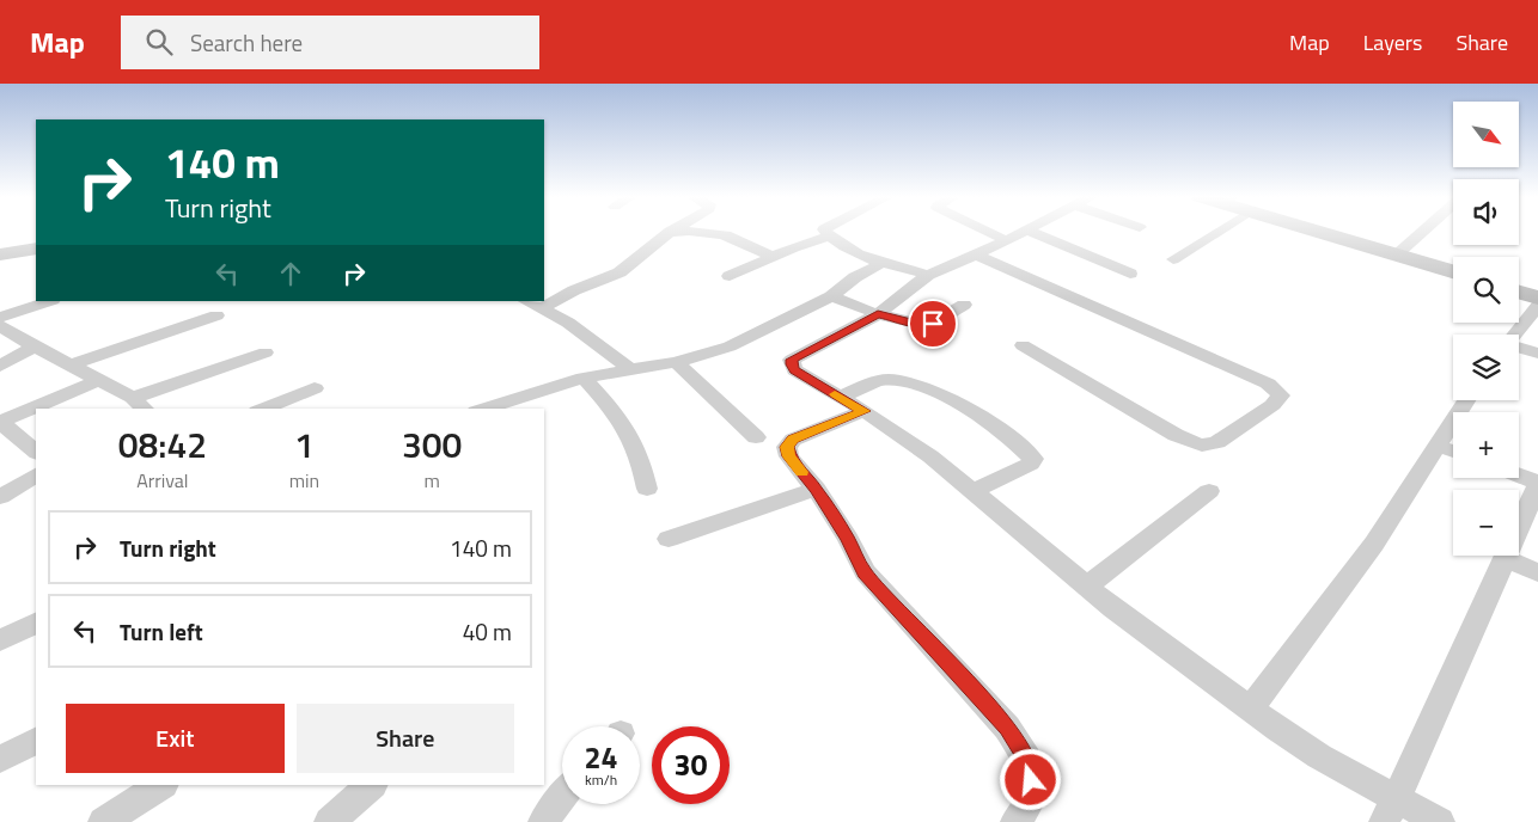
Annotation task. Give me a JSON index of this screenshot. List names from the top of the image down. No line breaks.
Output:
{"north":"bottom right","page":{"header":"Map","search":"Search here","nav":["Map","Layers","Share"],"map_buttons":["+","−"],"turn":["140 m","Turn right"],"eta":["08:42","Arrival","1","min","300","m"],"list":[{"name":"Turn right","value":"140 m"},{"name":"Turn left","value":"40 m"}],"buttons":["Exit","Share"],"speed":"24 km/h","limit":"30"}}
